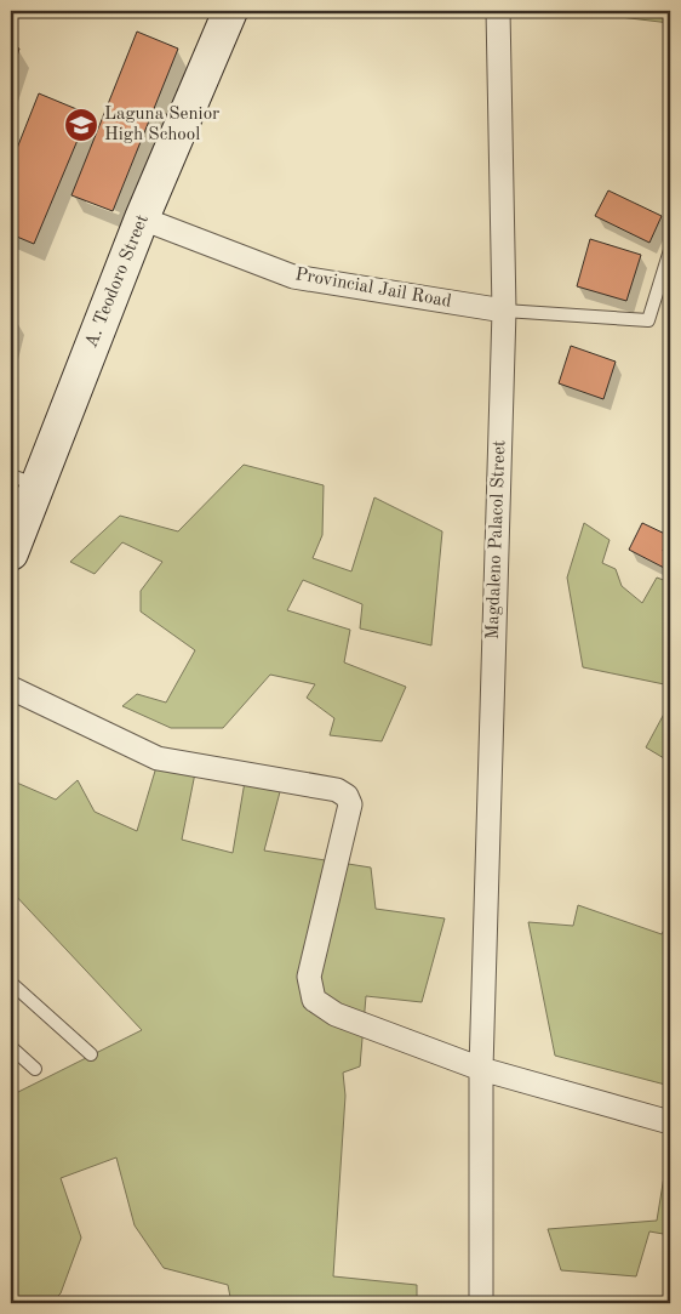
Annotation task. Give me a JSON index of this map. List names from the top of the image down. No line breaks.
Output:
{"streets":{"street":["A. Teodoro Street","Provincial Jail Road","Magdaleno Palacol Street"]},"crossings":[["A. Teodoro Street","Provincial Jail Road"],["Provincial Jail Road","Magdaleno Palacol Street"]],"places":{"school or university":["Laguna Senior High School"]}}
